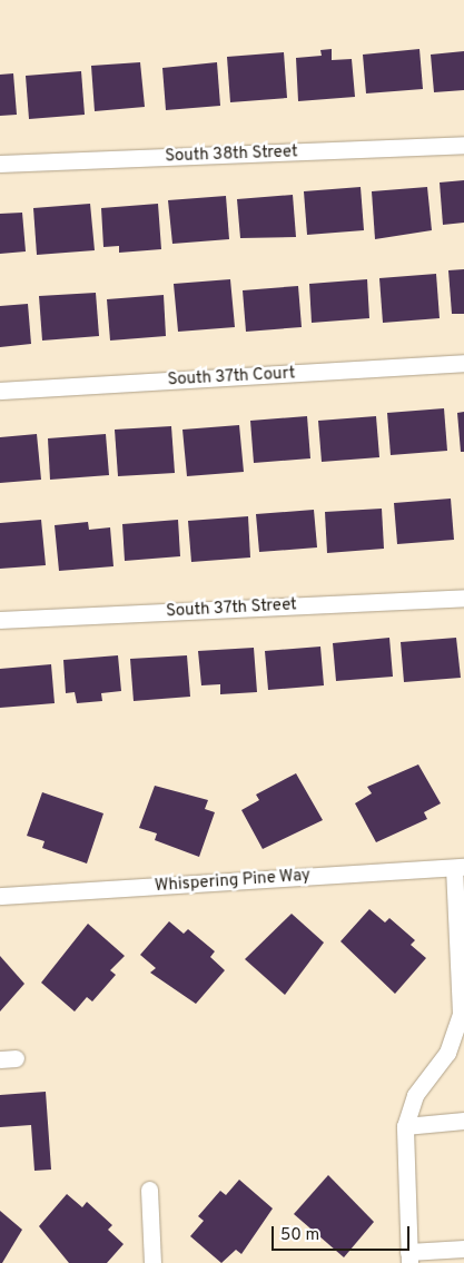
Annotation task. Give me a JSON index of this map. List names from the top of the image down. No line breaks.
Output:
{"streets":{"street":["South 38th Street","South 37th Court","South 37th Street","Whispering Pine Way"]},"scale_bar":"50 m"}
